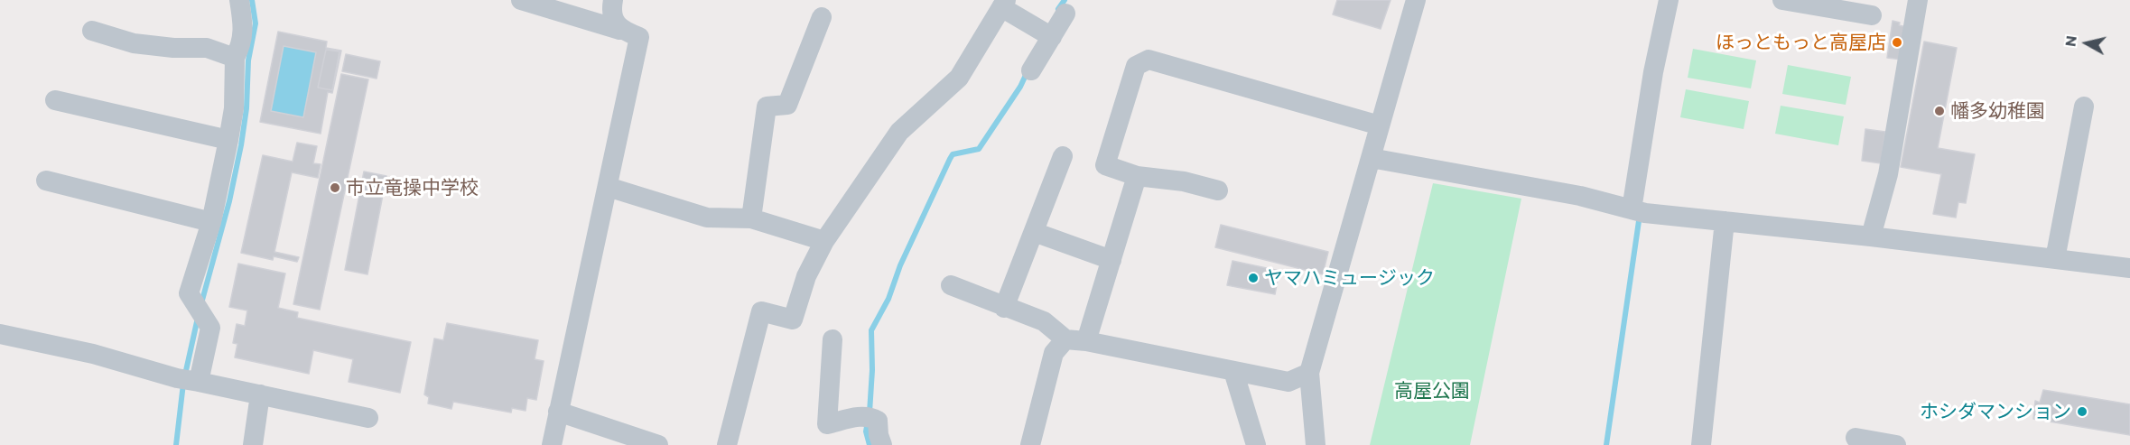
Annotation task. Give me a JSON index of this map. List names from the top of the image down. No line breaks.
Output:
{"parks":["高屋公園"],"places":["ほっともっと高屋店","幡多幼稚園","市立竜操中学校","ヤマハミュージック","ホシダマンション"],"north":"left"}
